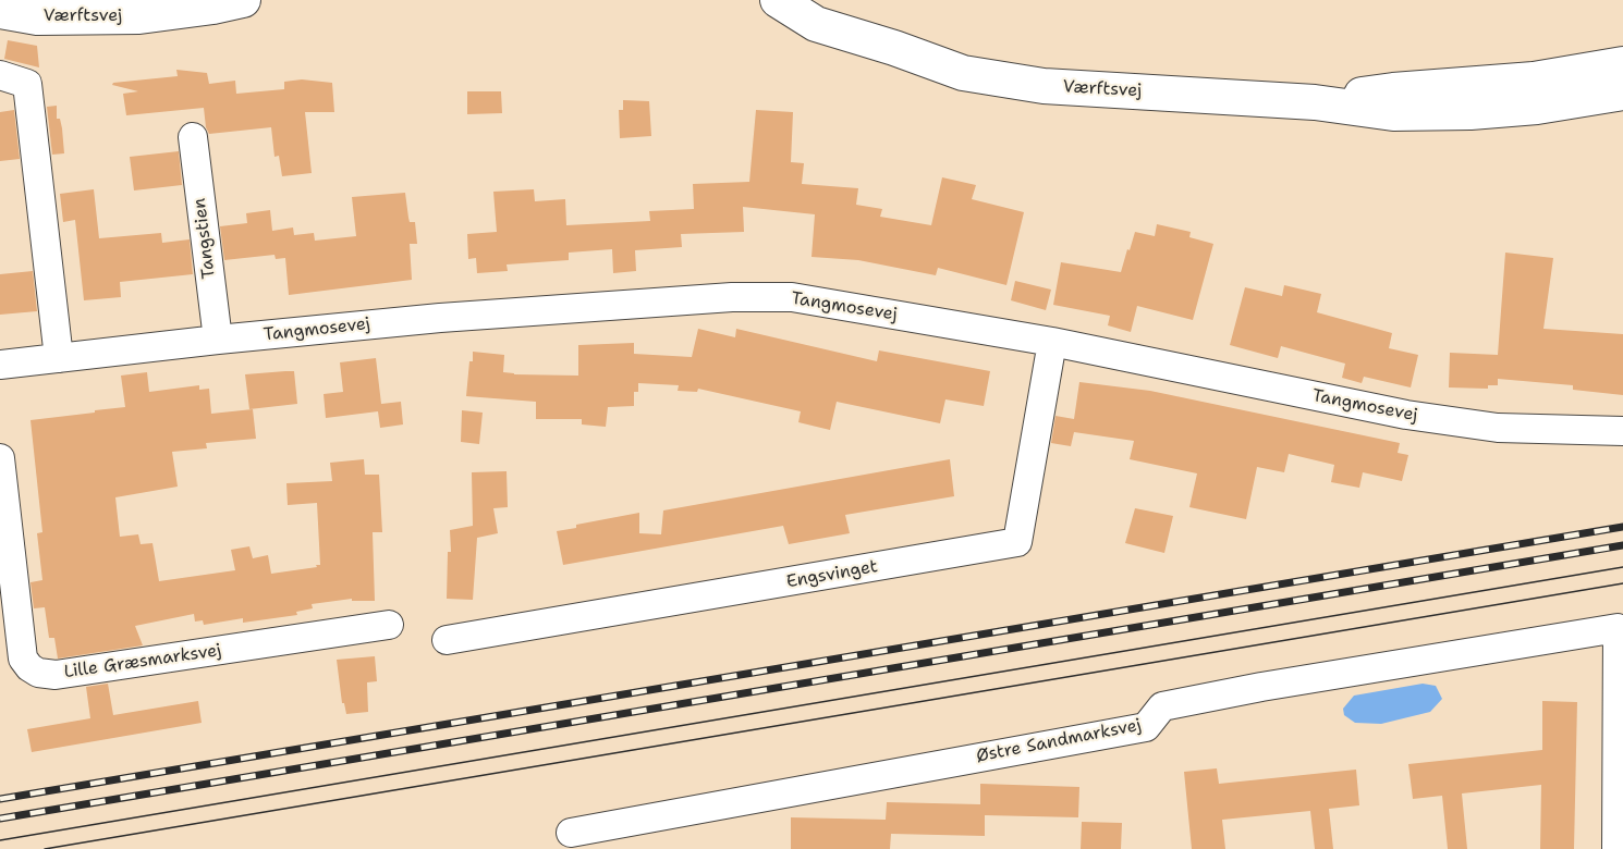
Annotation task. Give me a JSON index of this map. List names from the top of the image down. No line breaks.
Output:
{"streets":{"street":["Værftsvej","Tangstien","Tangmosevej","Engsvinget","Lille Græsmarksvej","Østre Sandmarksvej"]},"crossings":[["Tangstien","Tangmosevej"],["Tangmosevej","Engsvinget"]]}
